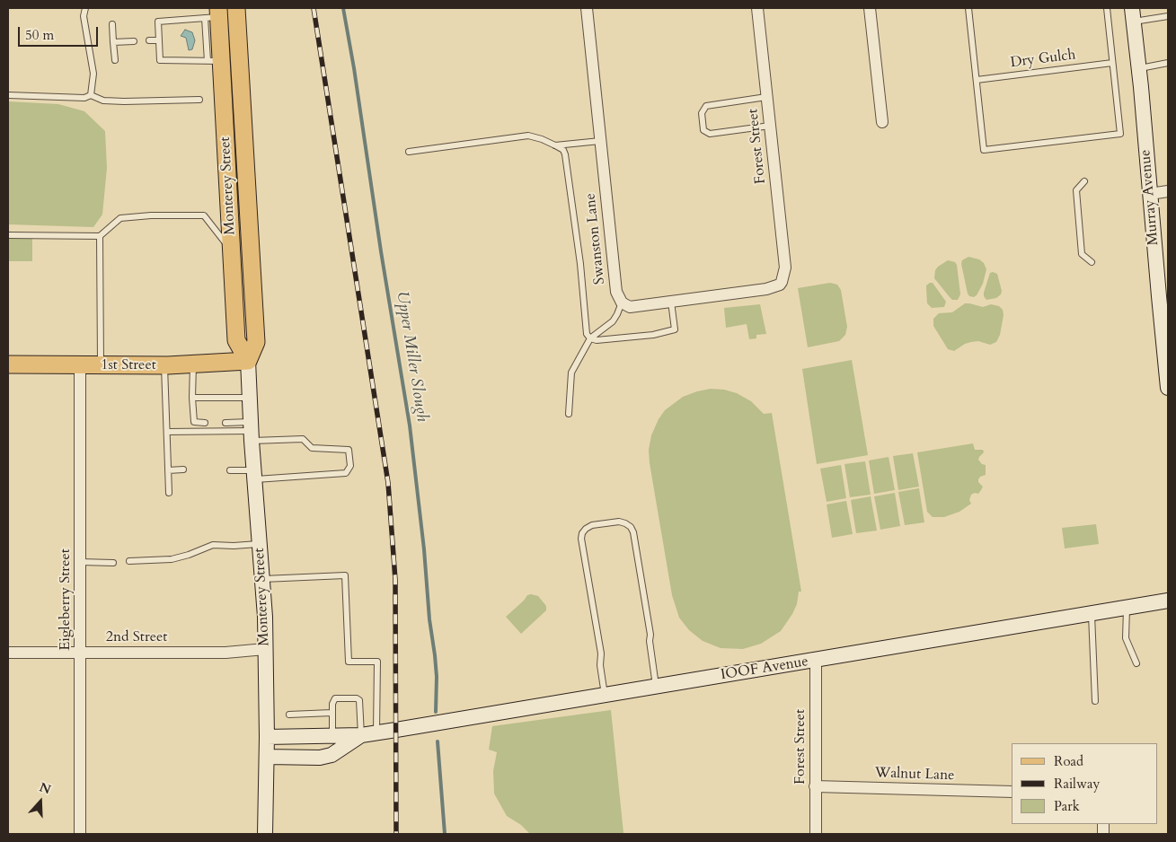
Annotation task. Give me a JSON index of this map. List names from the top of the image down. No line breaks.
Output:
{"streets":{"main road":["Monterey Street","1st Street"],"street":["Forest Street","Murray Avenue","Swanston Lane","Eigleberry Street","2nd Street","IOOF Avenue","Walnut Lane"],"lane":["Dry Gulch"]},"crossings":[["Forest Street","IOOF Avenue"],["Forest Street","Walnut Lane"],["Monterey Street","1st Street"],["Monterey Street","2nd Street"],["Monterey Street","IOOF Avenue"],["1st Street","Eigleberry Street"],["Eigleberry Street","2nd Street"]],"water":["Upper Miller Slough"],"legend":["Road","Railway","Park"],"scale_bar":"50 m","north":"top"}
